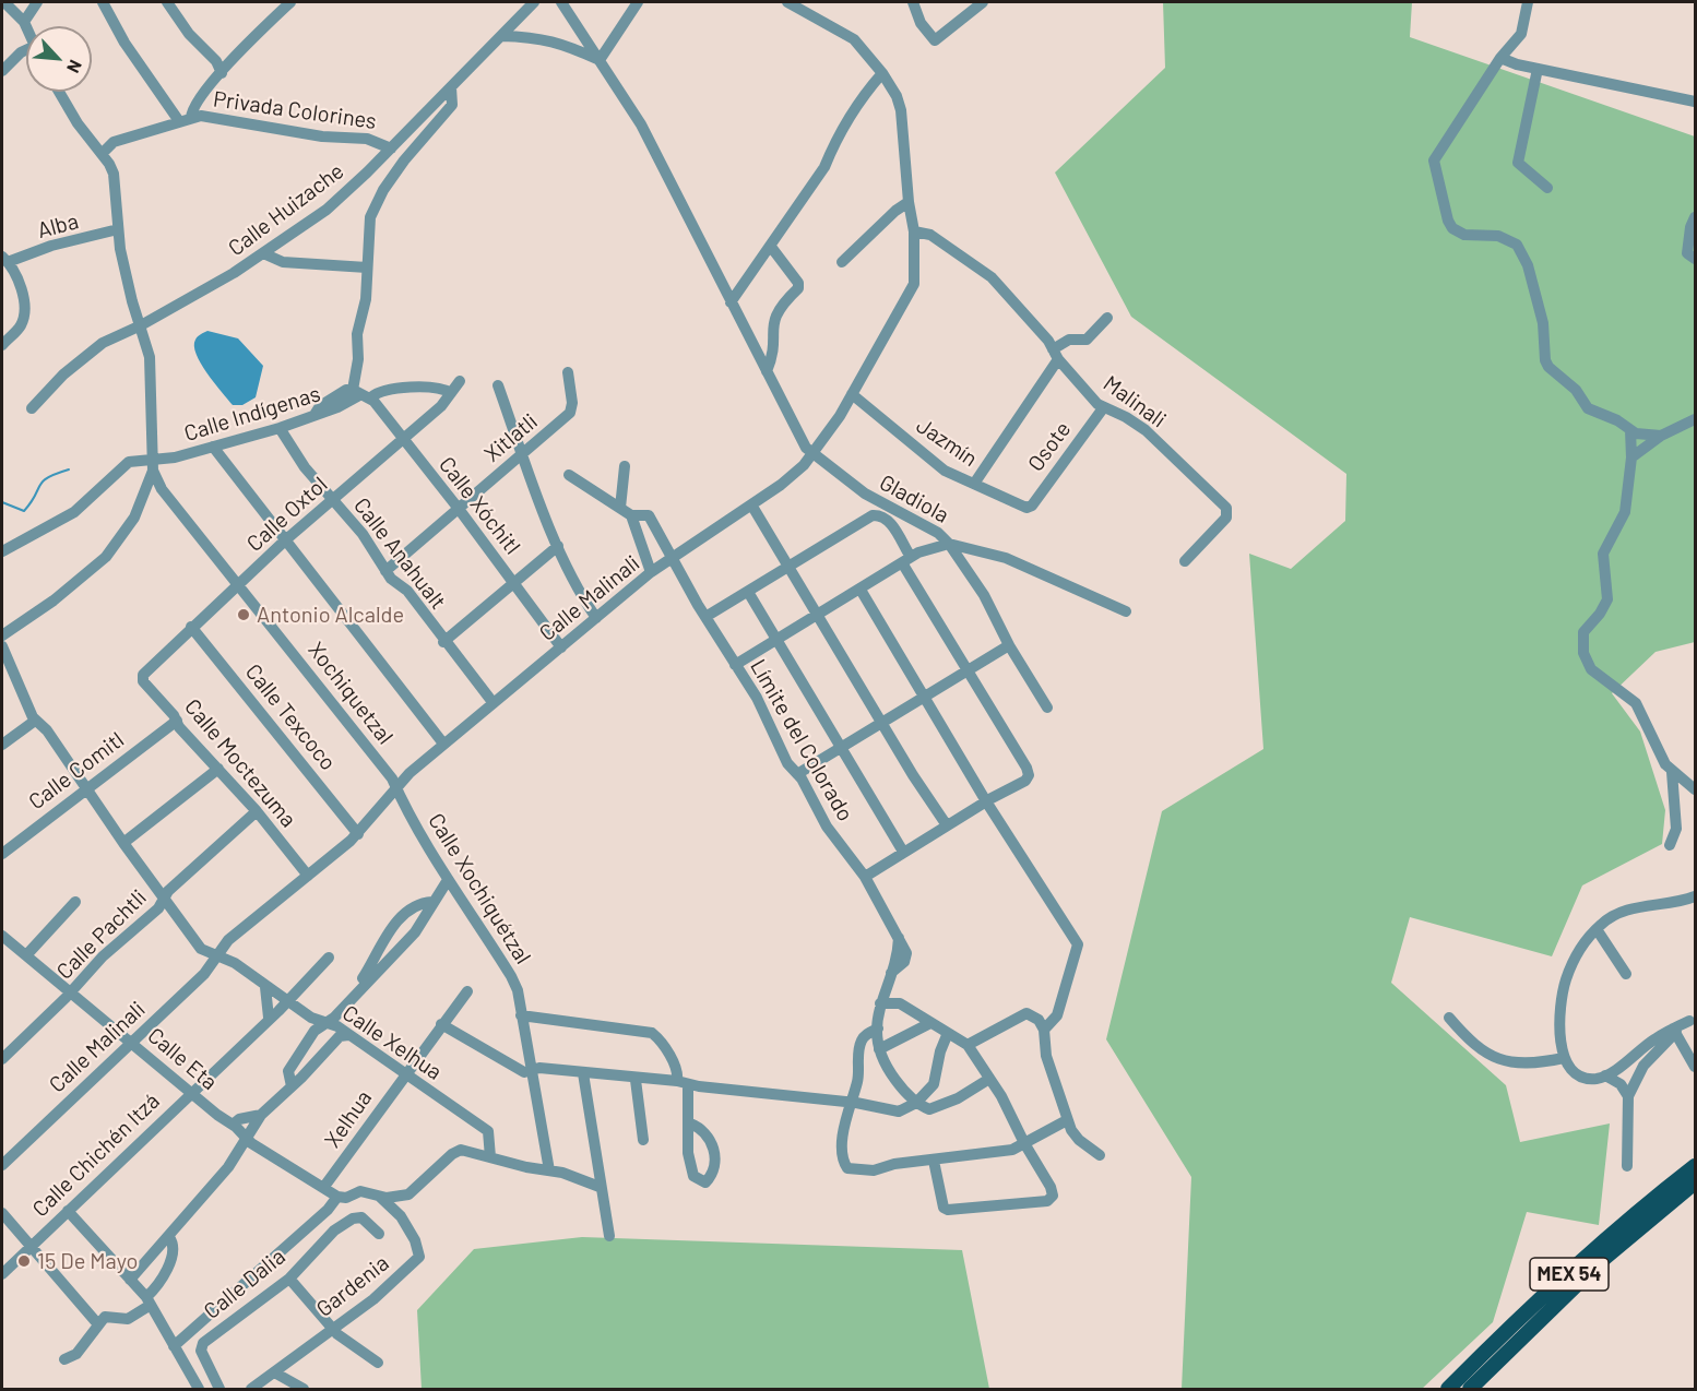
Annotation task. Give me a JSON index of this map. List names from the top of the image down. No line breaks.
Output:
{"streets":{"main road":["MEX 54"],"street":["Privada Colorines","Calle Huizache","Alba","Malinali","Calle Indígenas","Xitlatli","Jazmín","Osote","Gladiola","Calle Xóchitl","Calle Oxtol","Calle Anahualt","Calle Malinali","Xochiquetzal","Calle Texcoco","Límite del Colorado","Calle Moctezuma","Calle Comitl","Calle Xochiquétzal","Calle Pachtli","Calle Xelhua","Calle Eta","Xelhua","Calle Chichén Itzá","Calle Dalia","Gardenia"]},"crossings":[["Privada Colorines","Calle Huizache"],["Malinali","Osote"],["Malinali","Calle Malinali"],["Calle Indígenas","Calle Xóchitl"],["Calle Indígenas","Calle Oxtol"],["Calle Indígenas","Calle Anahualt"],["Calle Indígenas","Xochiquetzal"],["Xitlatli","Calle Xóchitl"],["Xitlatli","Calle Anahualt"],["Jazmín","Osote"],["Jazmín","Calle Malinali"],["Gladiola","Calle Malinali"],["Calle Xóchitl","Calle Oxtol"],["Calle Xóchitl","Calle Malinali"],["Calle Oxtol","Calle Anahualt"],["Calle Oxtol","Xochiquetzal"],["Calle Oxtol","Calle Texcoco"],["Calle Oxtol","Calle Moctezuma"],["Calle Anahualt","Calle Malinali"],["Calle Malinali","Xochiquetzal"],["Calle Malinali","Calle Texcoco"],["Calle Malinali","Límite del Colorado"],["Calle Malinali","Calle Moctezuma"],["Calle Malinali","Calle Xochiquétzal"],["Calle Malinali","Calle Xelhua"],["Calle Malinali","Calle Eta"],["Xochiquetzal","Calle Xochiquétzal"],["Calle Moctezuma","Calle Comitl"],["Calle Moctezuma","Calle Pachtli"],["Calle Pachtli","Calle Eta"],["Calle Xelhua","Xelhua"],["Calle Xelhua","Calle Chichén Itzá"],["Calle Eta","Xelhua"],["Calle Eta","Calle Chichén Itzá"]],"places":["Antonio Alcalde","15 De Mayo"],"north":"bottom right"}
